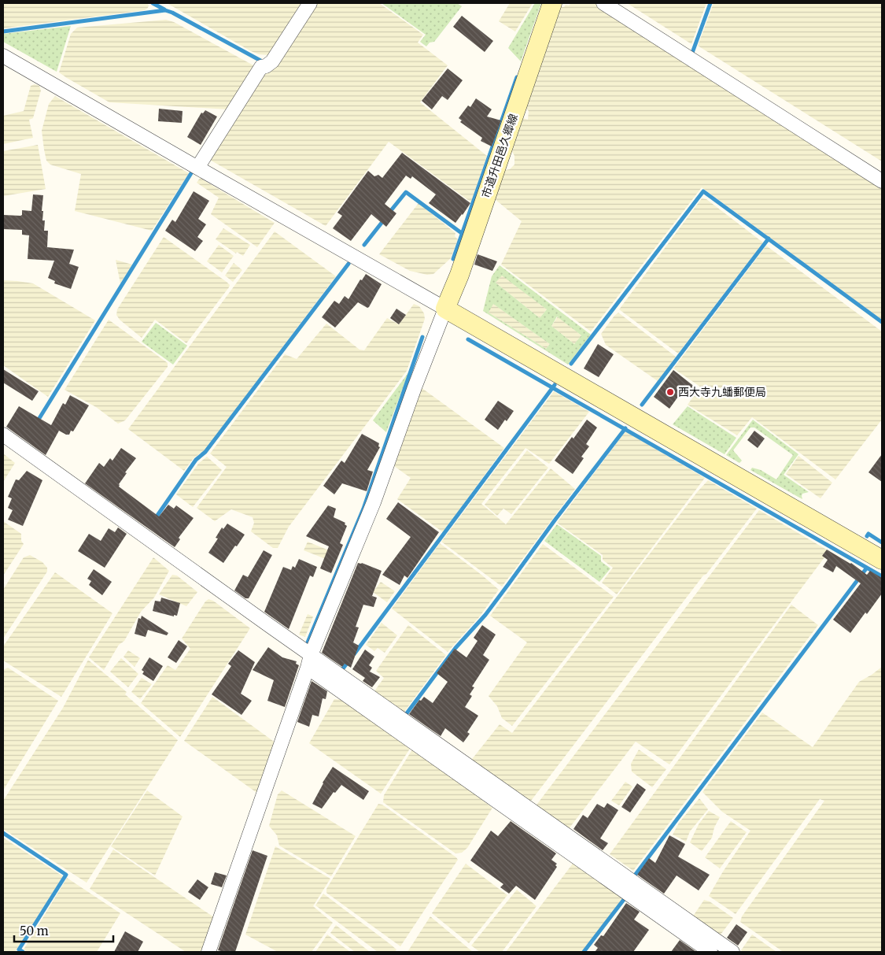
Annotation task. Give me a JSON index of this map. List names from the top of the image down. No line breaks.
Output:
{"streets":{"street":["市道升田邑久郷線"]},"places":["西大寺九蟠郵便局"],"scale_bar":"50 m"}
